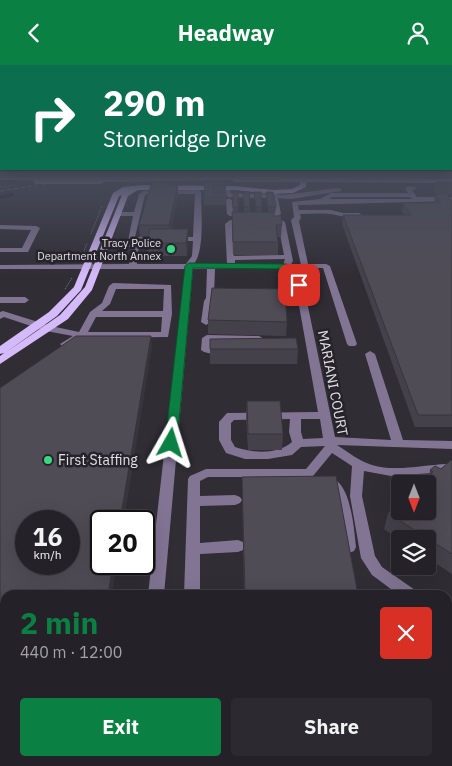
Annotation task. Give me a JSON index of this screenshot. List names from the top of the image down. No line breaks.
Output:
{"streets":{"street":["MARIANI COURT"]},"places":["Tracy Police Department North Annex","First Staffing"],"north":"bottom","page":{"header":"Headway","turn":["290 m","Stoneridge Drive"],"speed":"16 km/h","limit":"20","heading":["2 min","440 m · 12:00"],"buttons":["Exit","Share"]}}
